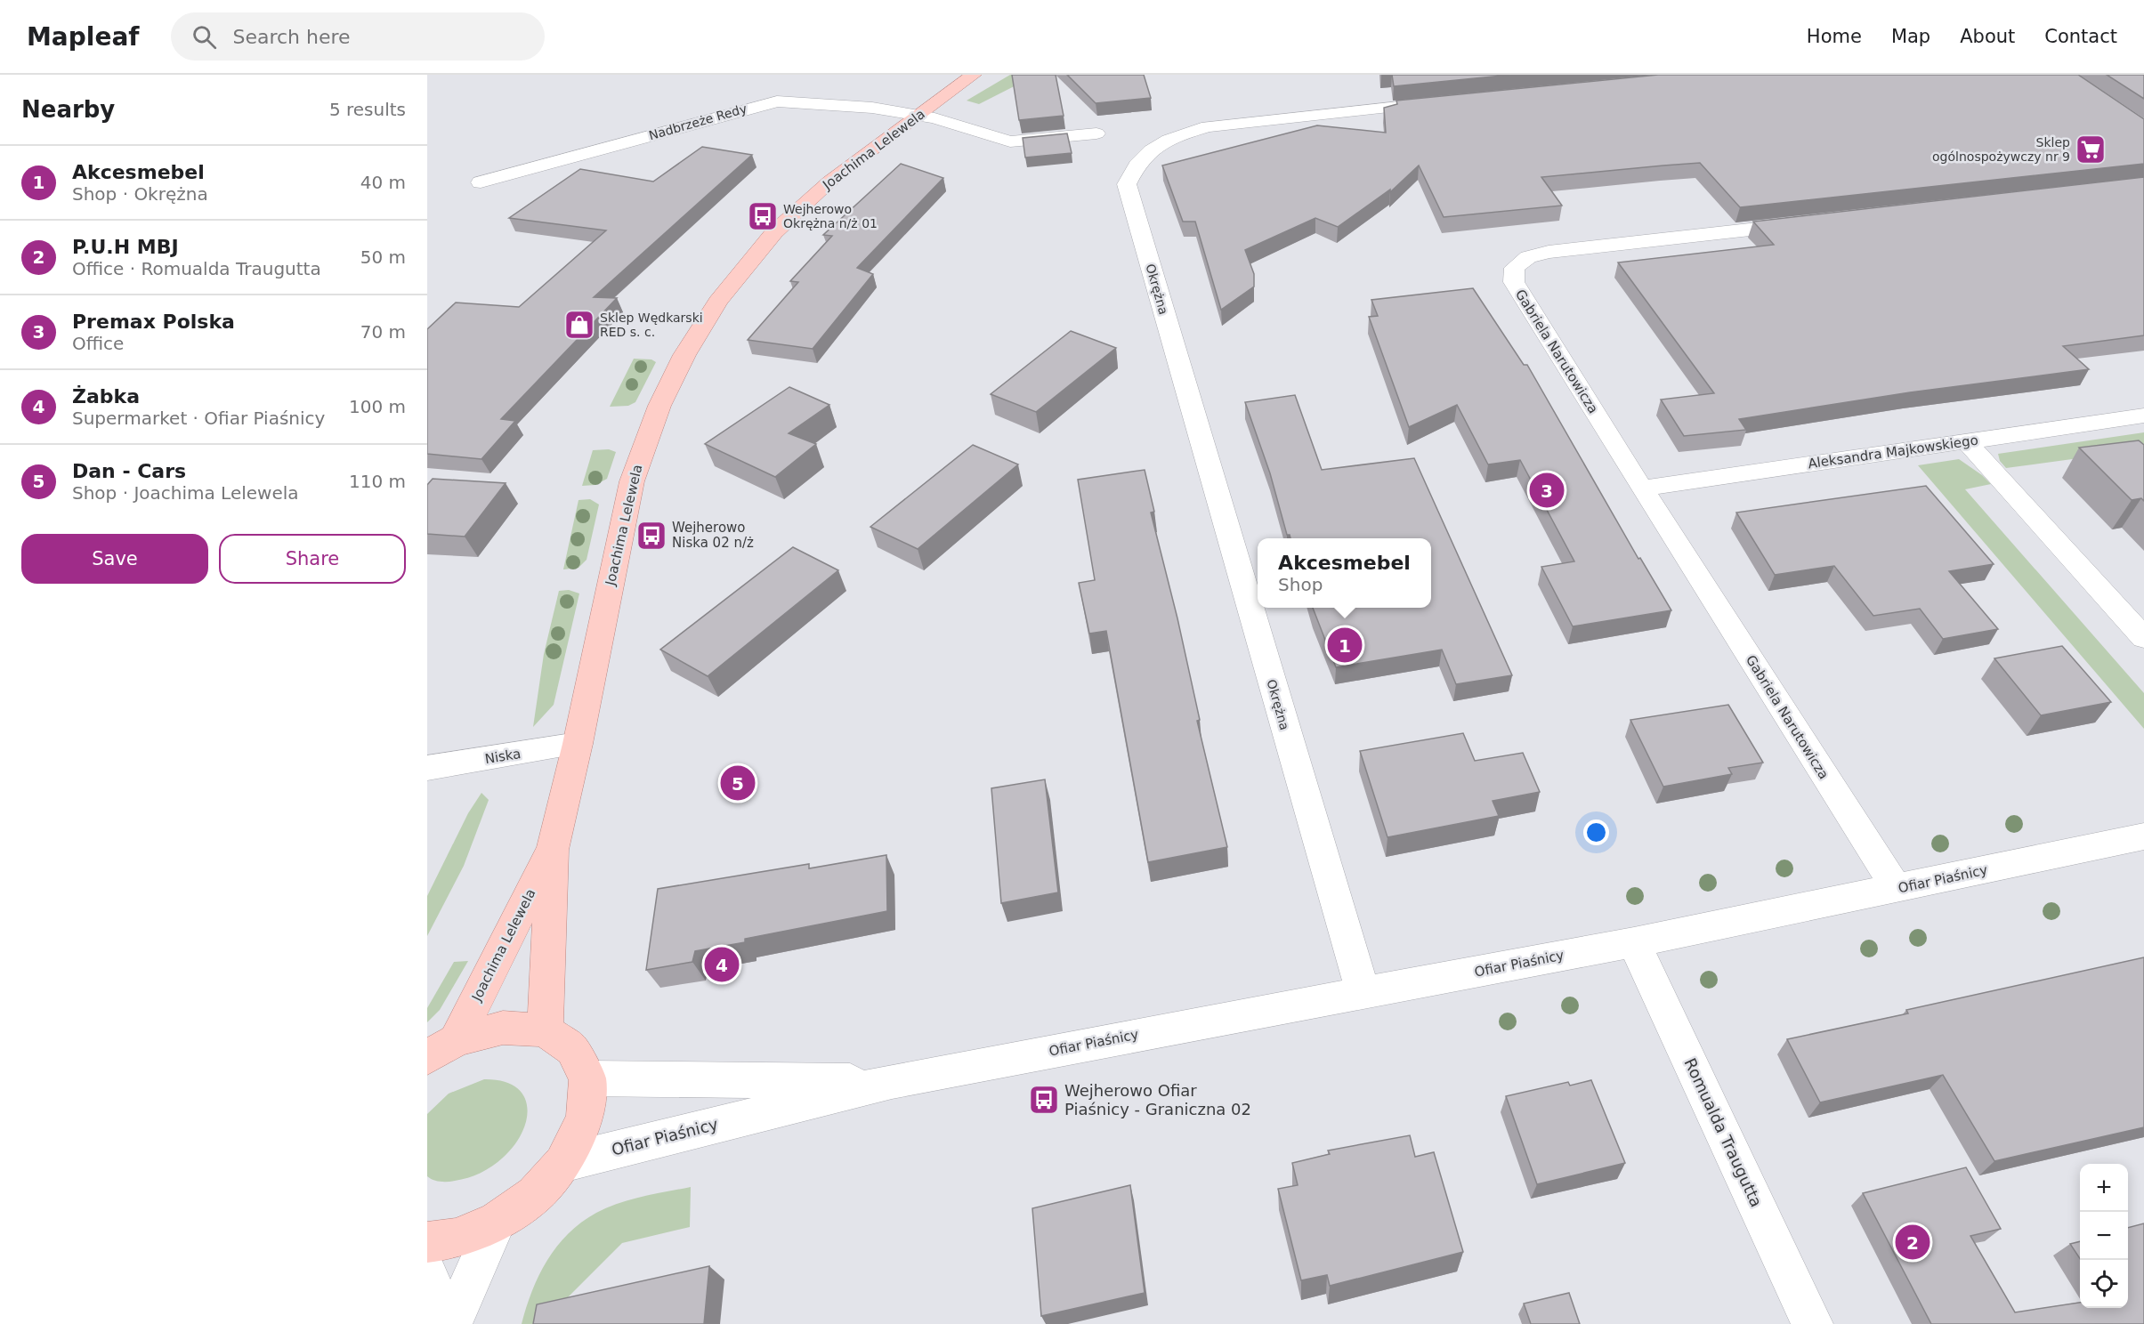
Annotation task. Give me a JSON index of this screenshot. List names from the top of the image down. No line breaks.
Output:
{"streets":{"main road":["Joachima Lelewela"],"street":["Nadbrzeże Redy","Okrężna","Gabriela Narutowicza","Aleksandra Majkowskiego","Niska","Ofiar Piaśnicy","Romualda Traugutta"]},"crossings":[["Nadbrzeże Redy","Joachima Lelewela"],["Joachima Lelewela","Niska"],["Okrężna","Ofiar Piaśnicy"],["Gabriela Narutowicza","Aleksandra Majkowskiego"],["Gabriela Narutowicza","Ofiar Piaśnicy"],["Ofiar Piaśnicy","Romualda Traugutta"]],"places":{"supermarket":["Sklep ogólnospożywczy nr 9"],"bus stop":["Wejherowo Okrężna n/ż 01","Wejherowo Niska 02 n/ż","Wejherowo Ofiar Piaśnicy - Graniczna 02"],"shop":["Sklep Wędkarski RED s. c."]},"page":{"header":"Mapleaf","search":"Search here","nav":["Home","Map","About","Contact"],"heading":["Nearby","5 results"],"list":[{"mark":"1","name":"Akcesmebel","note":"Shop · Okrężna","value":"40 m"},{"mark":"2","name":"P.U.H MBJ","note":"Office · Romualda Traugutta","value":"50 m"},{"mark":"3","name":"Premax Polska","note":"Office","value":"70 m"},{"mark":"4","name":"Żabka","note":"Supermarket · Ofiar Piaśnicy","value":"100 m"},{"mark":"5","name":"Dan - Cars","note":"Shop · Joachima Lelewela","value":"110 m"}],"pins":["3","1","5","4","2"],"buttons":["Save","Share"],"popup":["Akcesmebel","Shop"],"map_buttons":["+","−"]}}
